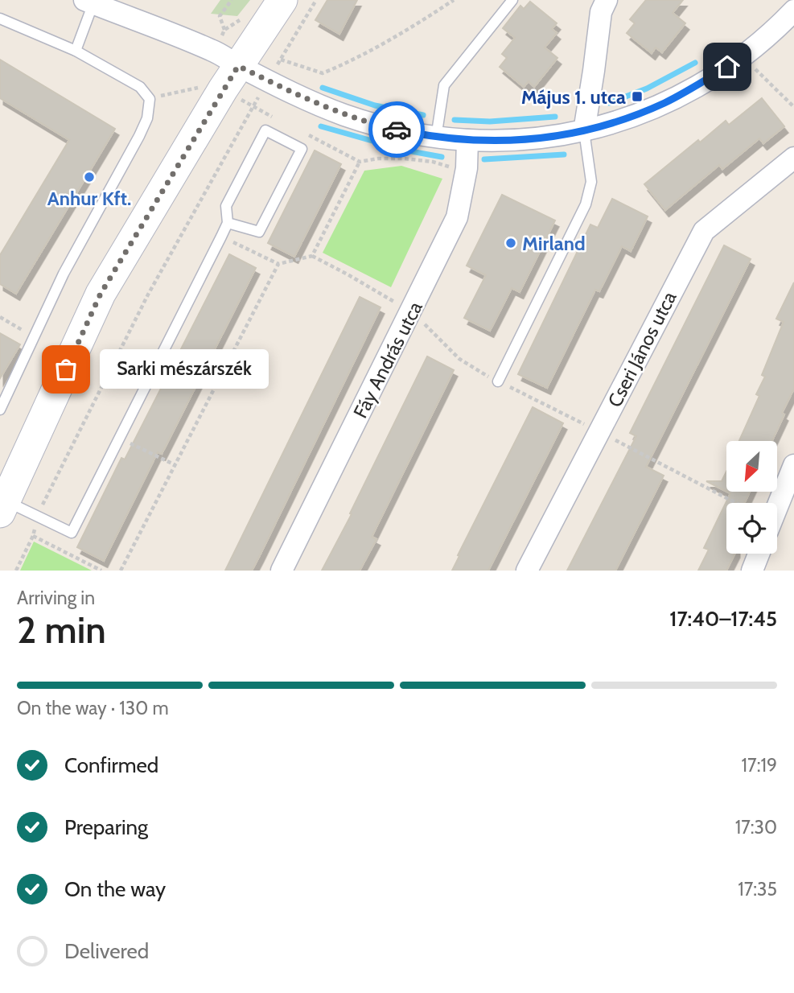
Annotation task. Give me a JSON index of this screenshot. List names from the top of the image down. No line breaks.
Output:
{"streets":{"street":["Cseri János utca","Fáy András utca"]},"places":{"transit":["Május 1. utca"],"other":["Anhur Kft.","Mirland","Sarki mészárszék"]},"north":"bottom left","page":{"bubble":"Sarki mészárszék","heading":["2 min","Arriving in","17:40–17:45"],"bar":"On the way · 130 m","list":[["Confirmed","17:19"],["Preparing","17:30"],["On the way","17:35"],"Delivered"]}}
